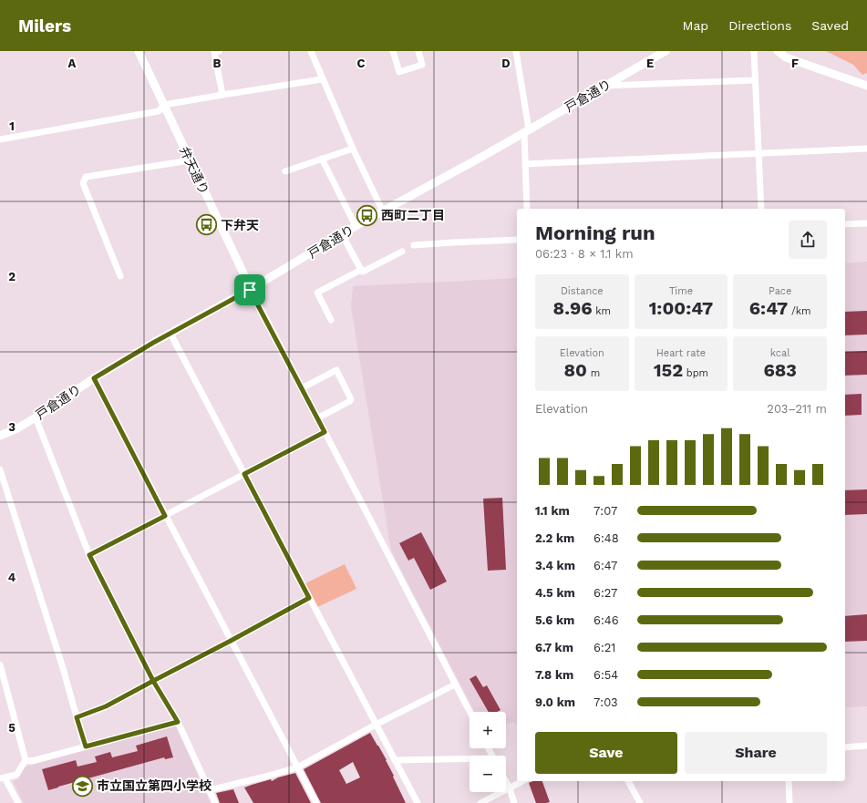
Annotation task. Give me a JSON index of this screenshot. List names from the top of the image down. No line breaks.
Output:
{"streets":{"street":["戸倉通り","弁天通り"]},"crossings":[["戸倉通り","弁天通り"]],"places":{"bus stop":["西町二丁目","下弁天"],"school or university":["市立国立第四小学校"]},"page":{"header":"Milers","nav":["Map","Directions","Saved"],"heading":["Morning run","06:23 · 8 × 1.1 km"],"stats":[["Distance","8.96 km"],["Time","1:00:47"],["Pace","6:47 /km"],["Elevation","80 m"],["Heart rate","152 bpm"],["kcal","683"]],"chart":["Elevation","203–211 m"],"list":[{"name":"1.1 km","note":"7:07"},{"name":"2.2 km","note":"6:48"},{"name":"3.4 km","note":"6:47"},{"name":"4.5 km","note":"6:27"},{"name":"5.6 km","note":"6:46"},{"name":"6.7 km","note":"6:21"},{"name":"7.8 km","note":"6:54"},{"name":"9.0 km","note":"7:03"}],"map_buttons":["+","−"],"buttons":["Save","Share"]},"grid":{"columns":["A","B","C","D","E","F"],"rows":["1","2","3","4","5"]}}
